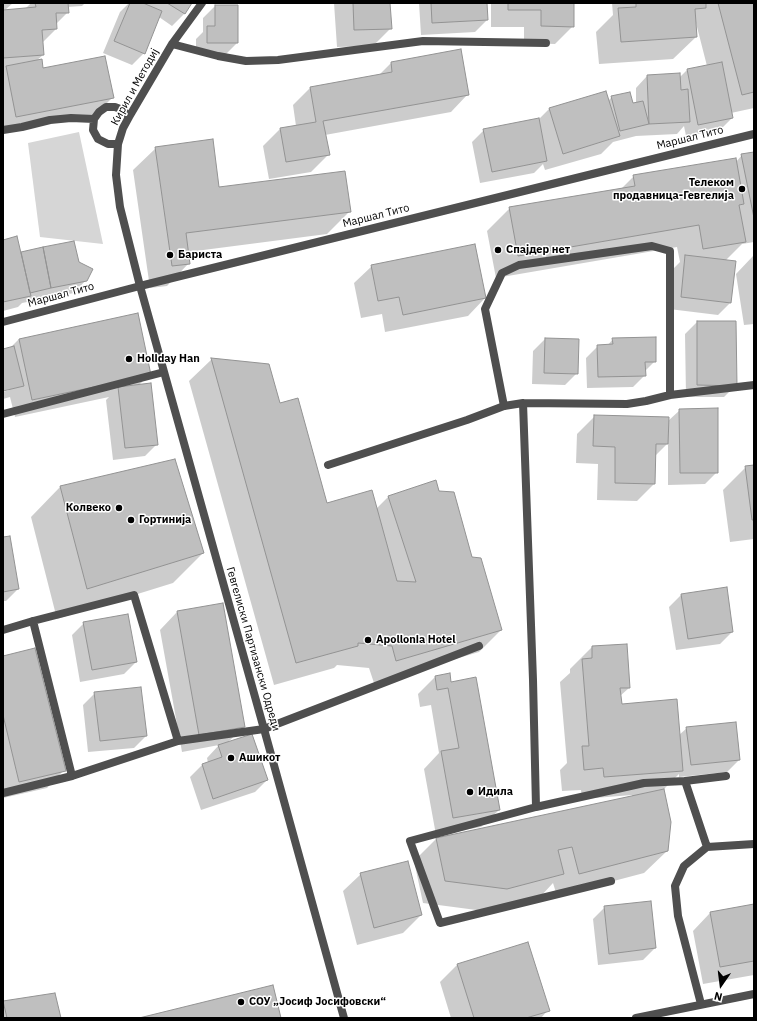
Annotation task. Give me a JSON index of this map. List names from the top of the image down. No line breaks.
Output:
{"streets":{"street":["Кирил и Методиј","Маршал Тито","Гевгелиски Партизански Одреди"]},"crossings":[["Кирил и Методиј","Маршал Тито"],["Кирил и Методиј","Гевгелиски Партизански Одреди"],["Маршал Тито","Гевгелиски Партизански Одреди"]],"places":["Телеком продавница-Гевгелија","Спајдер нет","Бариста","Holiday Han","Колвеко","Гортинија","Apollonia Hotel","Ашикот","Идила","СОУ „Јосиф Јосифовски“"],"north":"bottom"}
